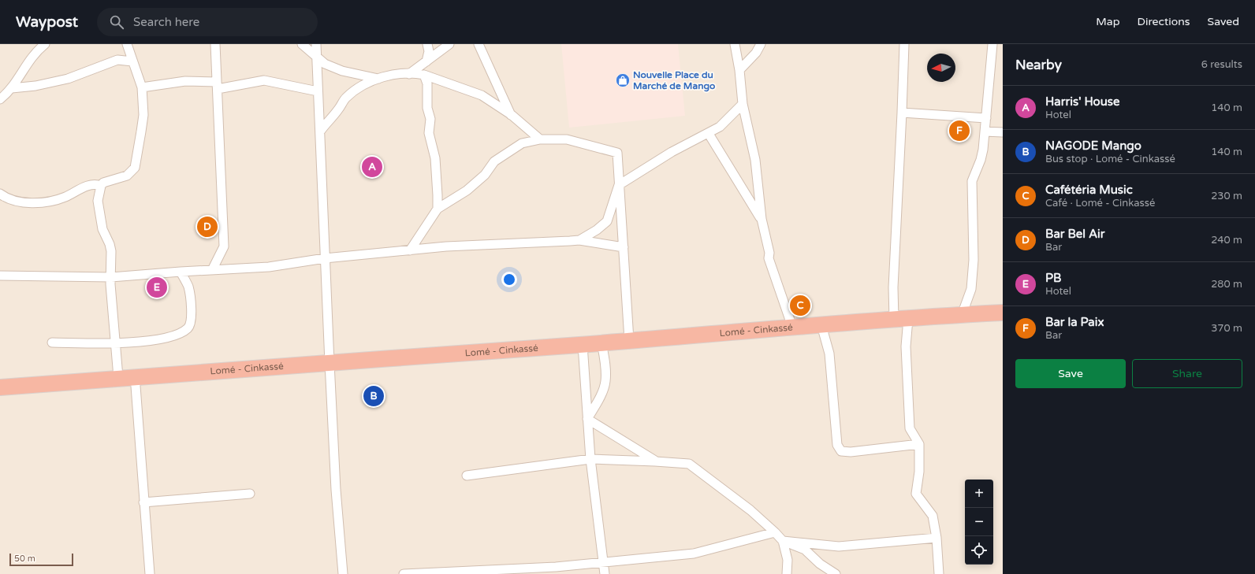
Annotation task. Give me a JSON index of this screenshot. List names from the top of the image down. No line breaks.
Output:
{"streets":{"highway":["Lomé - Cinkassé"]},"places":{"shop":["Nouvelle Place du Marché de Mango"]},"scale_bar":"50 m","north":"left","page":{"header":"Waypost","search":"Search here","nav":["Map","Directions","Saved"],"heading":["Nearby","6 results"],"list":[{"mark":"A","name":"Harris' House","note":"Hotel","value":"140 m"},{"mark":"B","name":"NAGODE Mango","note":"Bus stop · Lomé - Cinkassé","value":"140 m"},{"mark":"C","name":"Cafétéria Music","note":"Café · Lomé - Cinkassé","value":"230 m"},{"mark":"D","name":"Bar Bel Air","note":"Bar","value":"240 m"},{"mark":"E","name":"PB","note":"Hotel","value":"280 m"},{"mark":"F","name":"Bar la Paix","note":"Bar","value":"370 m"}],"pins":["F","A","D","E","C","B"],"buttons":["Save","Share"],"map_buttons":["+","−"],"scale":"50 m"}}
